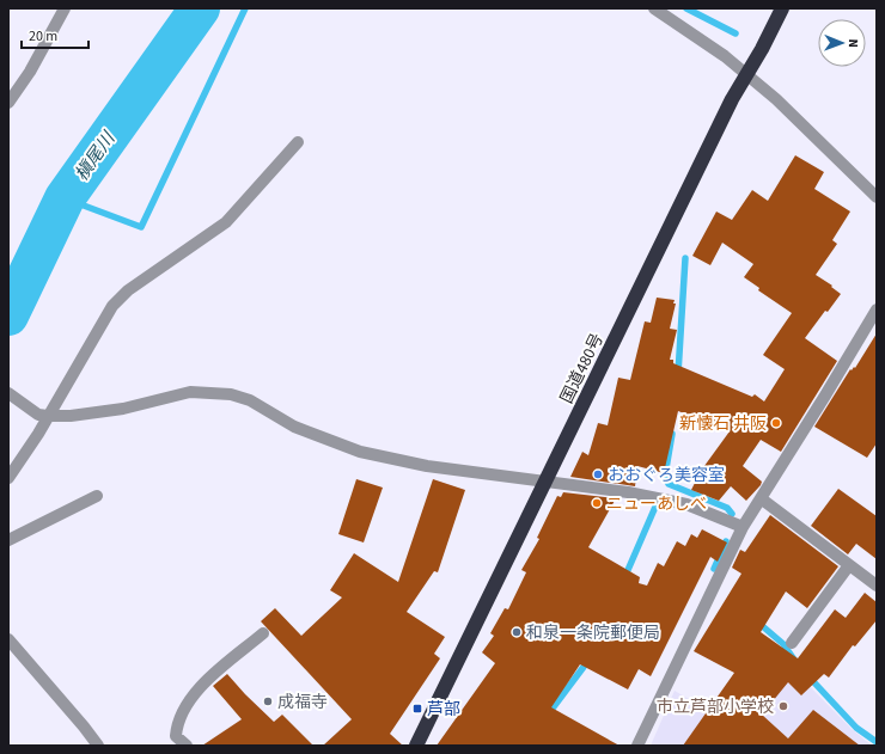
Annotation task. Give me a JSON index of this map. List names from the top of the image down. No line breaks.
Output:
{"streets":{"highway":["国道480号"]},"water":["槇尾川"],"places":{"other":["新懐石 井阪","おおぐろ美容室","ニューあしべ","和泉一条院郵便局","成福寺","市立芦部小学校"],"transit":["芦部"]},"scale_bar":"20 m","north":"right"}
